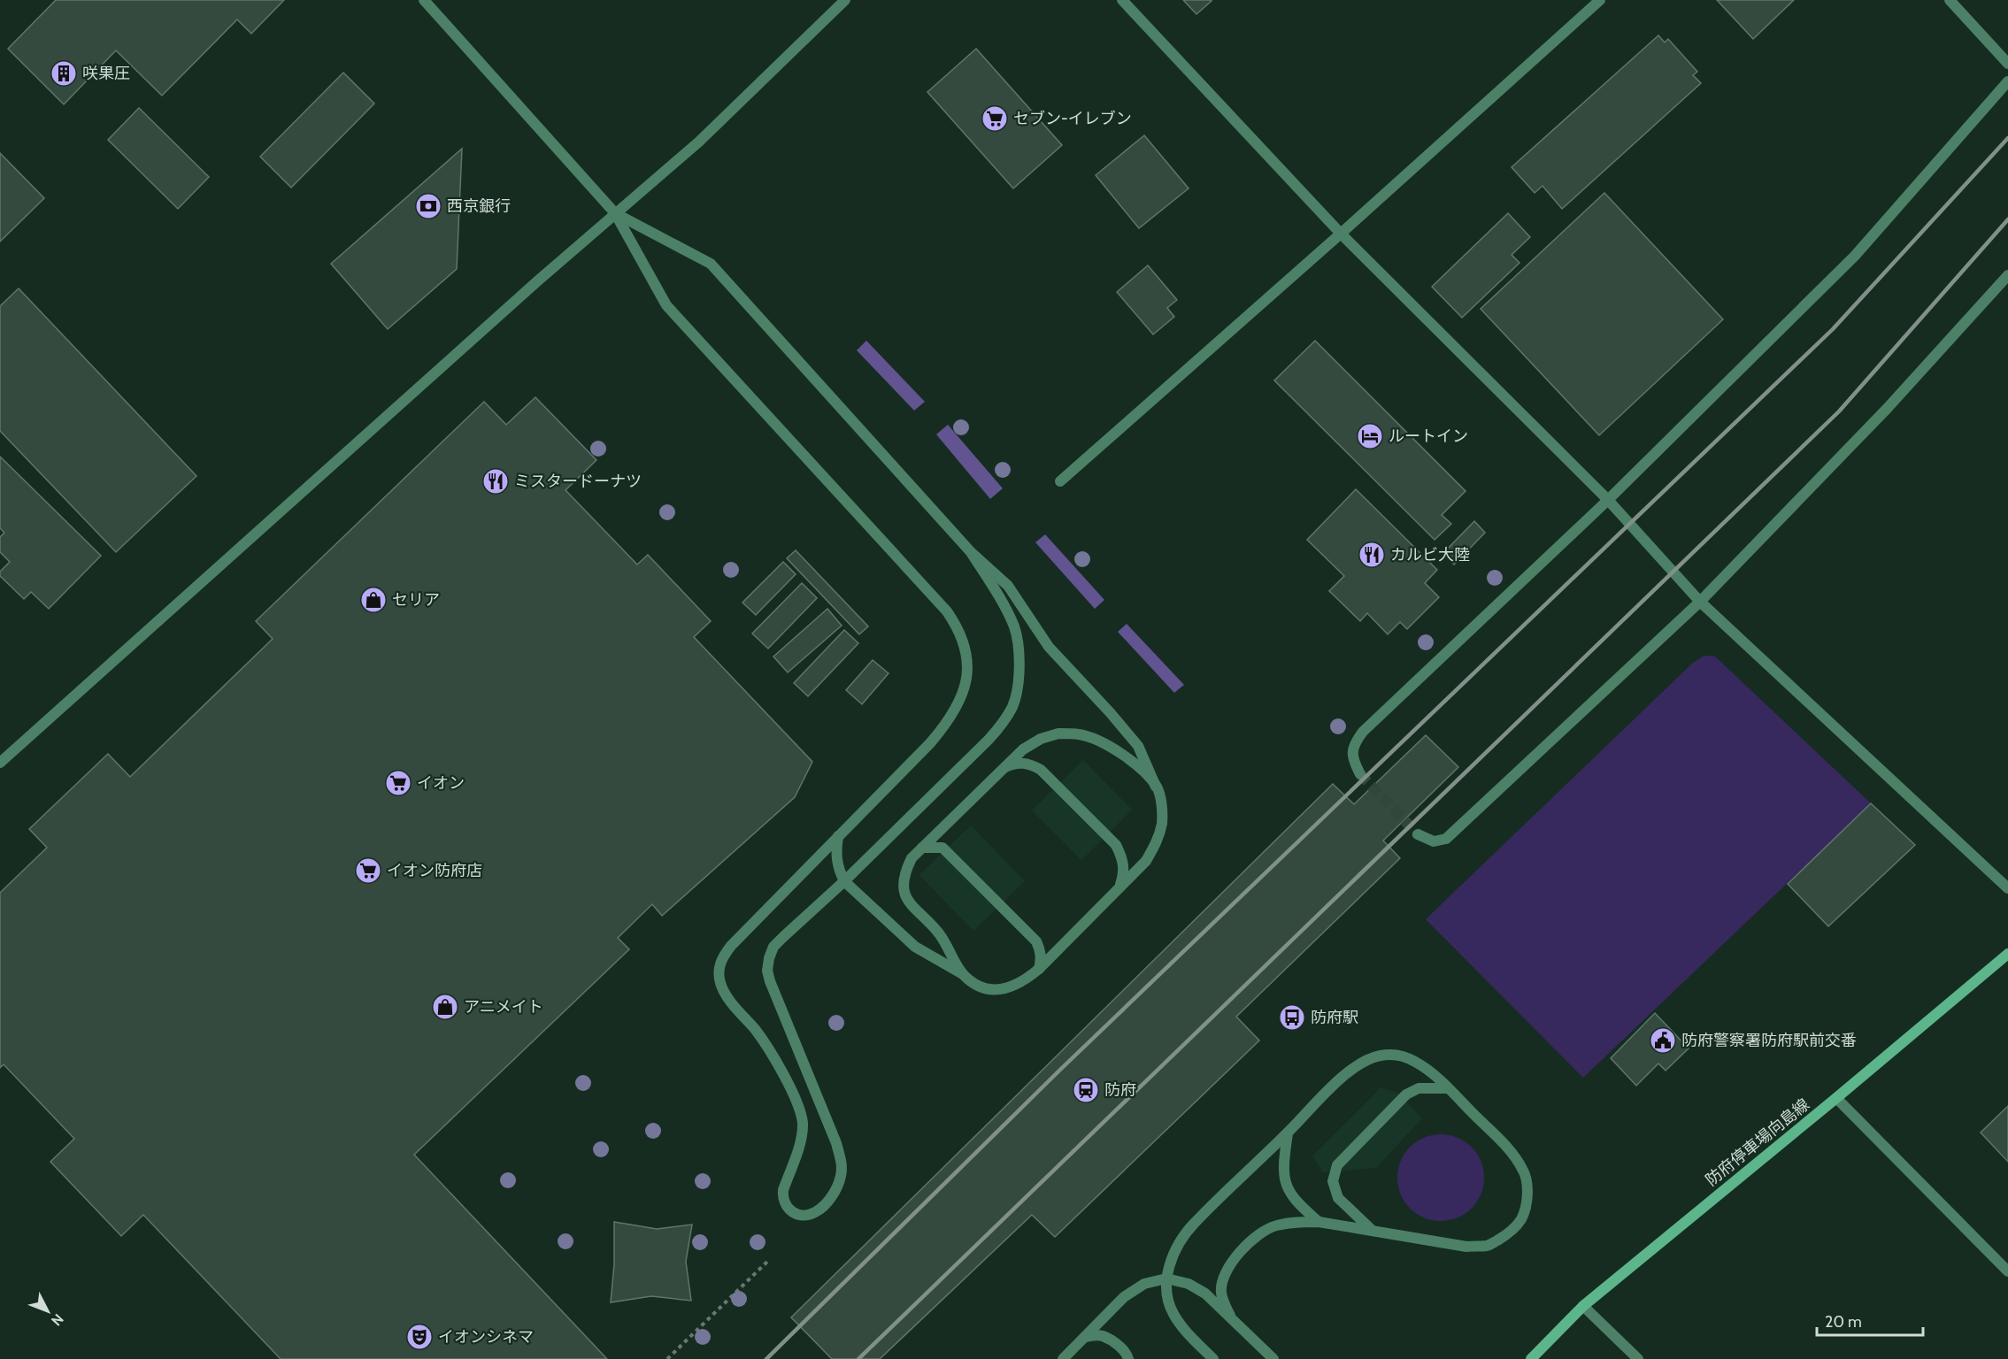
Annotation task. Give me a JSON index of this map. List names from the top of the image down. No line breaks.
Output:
{"streets":{"main road":["防府停車場向島線"]},"places":{"building":["咲果圧"],"supermarket":["セブン-イレブン","イオン","イオン防府店"],"bank":["西京銀行"],"hotel":["ルートイン"],"restaurant":["ミスタードーナツ","カルビ大陸"],"shop":["セリア","アニメイト"],"bus stop":["防府駅"],"public building":["防府警察署防府駅前交番"],"station":["防府"],"theatre":["イオンシネマ"]},"scale_bar":"20 m","north":"bottom right"}
